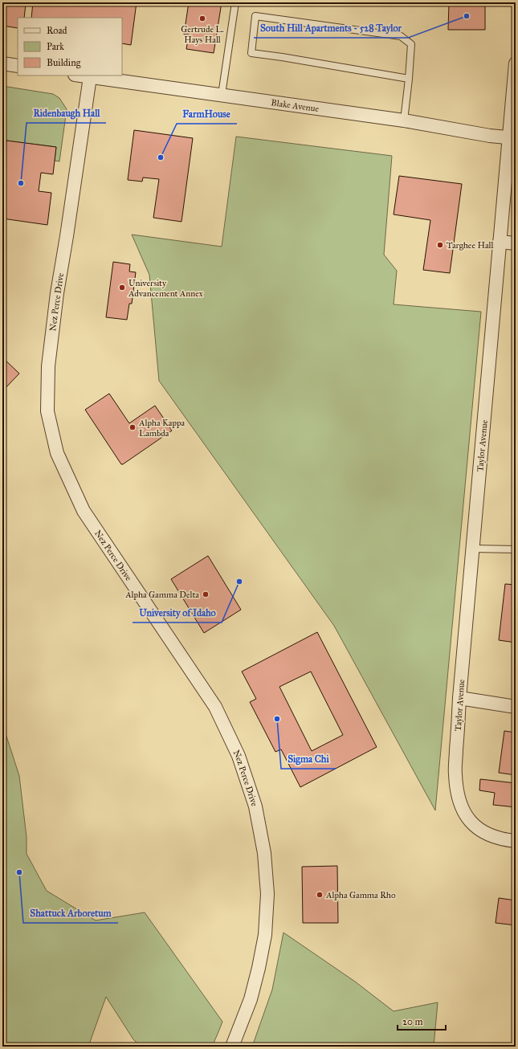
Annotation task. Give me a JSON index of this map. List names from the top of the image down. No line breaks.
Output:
{"streets":{"street":["Blake Avenue","Nez Perce Drive","Taylor Avenue"]},"crossings":[["Blake Avenue","Nez Perce Drive"],["Blake Avenue","Taylor Avenue"]],"places":["South Hill Apartments - 528 Taylor","Gertrude L. Hays Hall","FarmHouse","Ridenbaugh Hall","Targhee Hall","University Advancement Annex","Alpha Kappa Lambda","University of Idaho","Alpha Gamma Delta","Sigma Chi","Shattuck Arboretum","Alpha Gamma Rho"],"legend":["Road","Park","Building"],"scale_bar":"20 m"}
